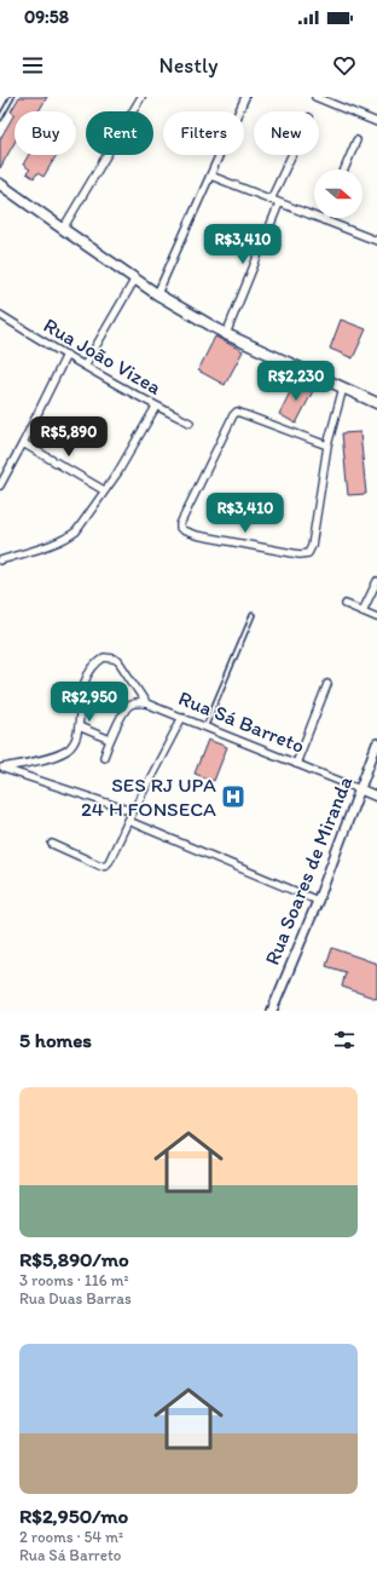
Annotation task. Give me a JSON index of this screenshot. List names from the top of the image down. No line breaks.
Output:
{"streets":{"street":["Rua João Vizea","Rua Sá Barreto","Rua Soares de Miranda"]},"crossings":[["Rua Sá Barreto","Rua Soares de Miranda"]],"places":{"hospital":["SES RJ UPA 24 H FONSECA"]},"north":"right","page":{"status":"09:58","header":"Nestly","chip":["Buy","Rent","Filters","New"],"price":["R$3,410","R$2,230","R$5,890","R$3,410","R$2,950"],"heading":"5 homes","list":[{"name":"R$5,890/mo","note":"3 rooms · 116 m² · Rua Duas Barras"},{"name":"R$2,950/mo","note":"2 rooms · 54 m² · Rua Sá Barreto"}]}}
